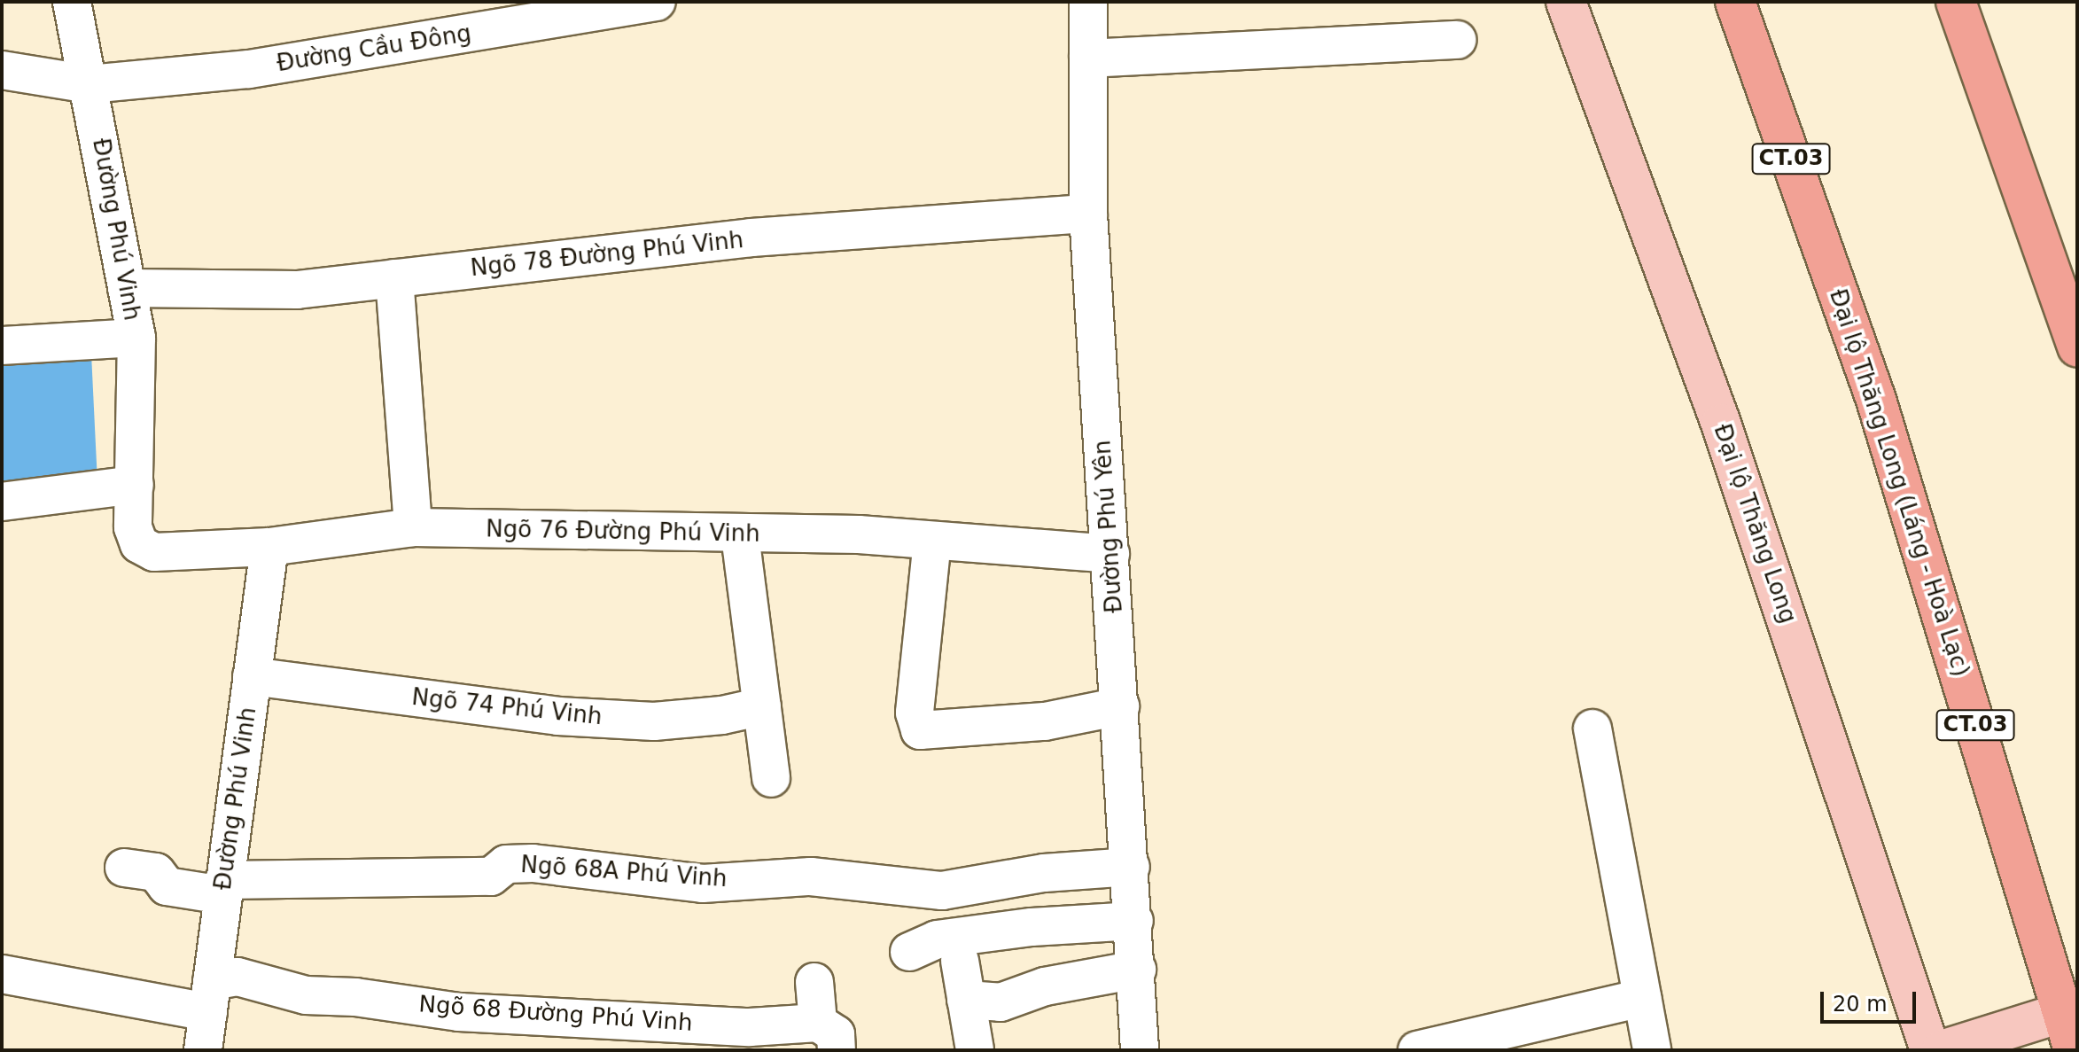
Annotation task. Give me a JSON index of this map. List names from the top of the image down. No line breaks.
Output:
{"streets":{"highway":["CT.03","Đại lộ Thăng Long (Láng - Hoà Lạc)"],"main road":["Đại lộ Thăng Long"],"street":["Đường Cầu Đông","Đường Phú Vinh","Ngõ 78 Đường Phú Vinh","Đường Phú Yên","Ngõ 76 Đường Phú Vinh","Ngõ 74 Phú Vinh","Ngõ 68A Phú Vinh","Ngõ 68 Đường Phú Vinh"]},"crossings":[["Đường Cầu Đông","Đường Phú Vinh"],["Đường Phú Vinh","Ngõ 78 Đường Phú Vinh"],["Đường Phú Vinh","Ngõ 76 Đường Phú Vinh"],["Đường Phú Vinh","Ngõ 74 Phú Vinh"],["Đường Phú Vinh","Ngõ 68A Phú Vinh"],["Đường Phú Vinh","Ngõ 68 Đường Phú Vinh"],["Ngõ 78 Đường Phú Vinh","Đường Phú Yên"],["Đường Phú Yên","Ngõ 76 Đường Phú Vinh"],["Đường Phú Yên","Ngõ 68A Phú Vinh"]],"scale_bar":"20 m"}
